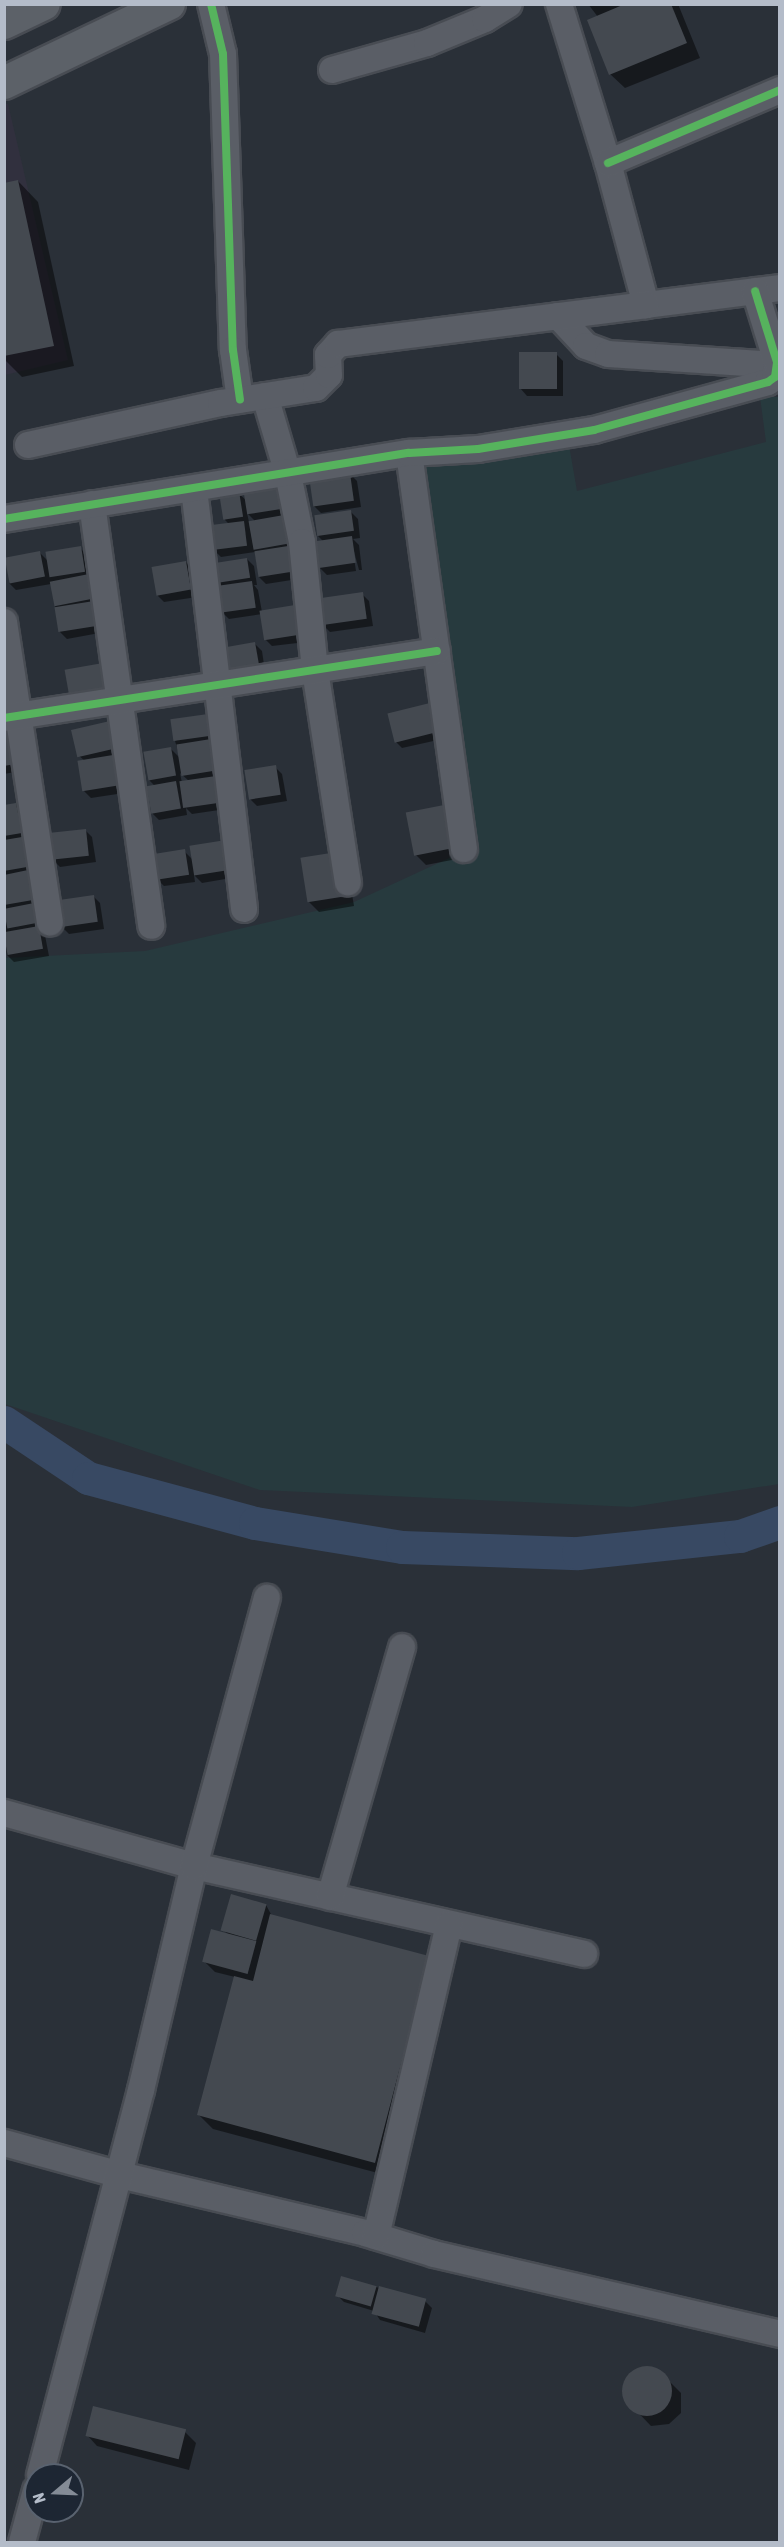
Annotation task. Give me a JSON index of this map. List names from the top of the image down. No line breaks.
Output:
{"north":"left"}
